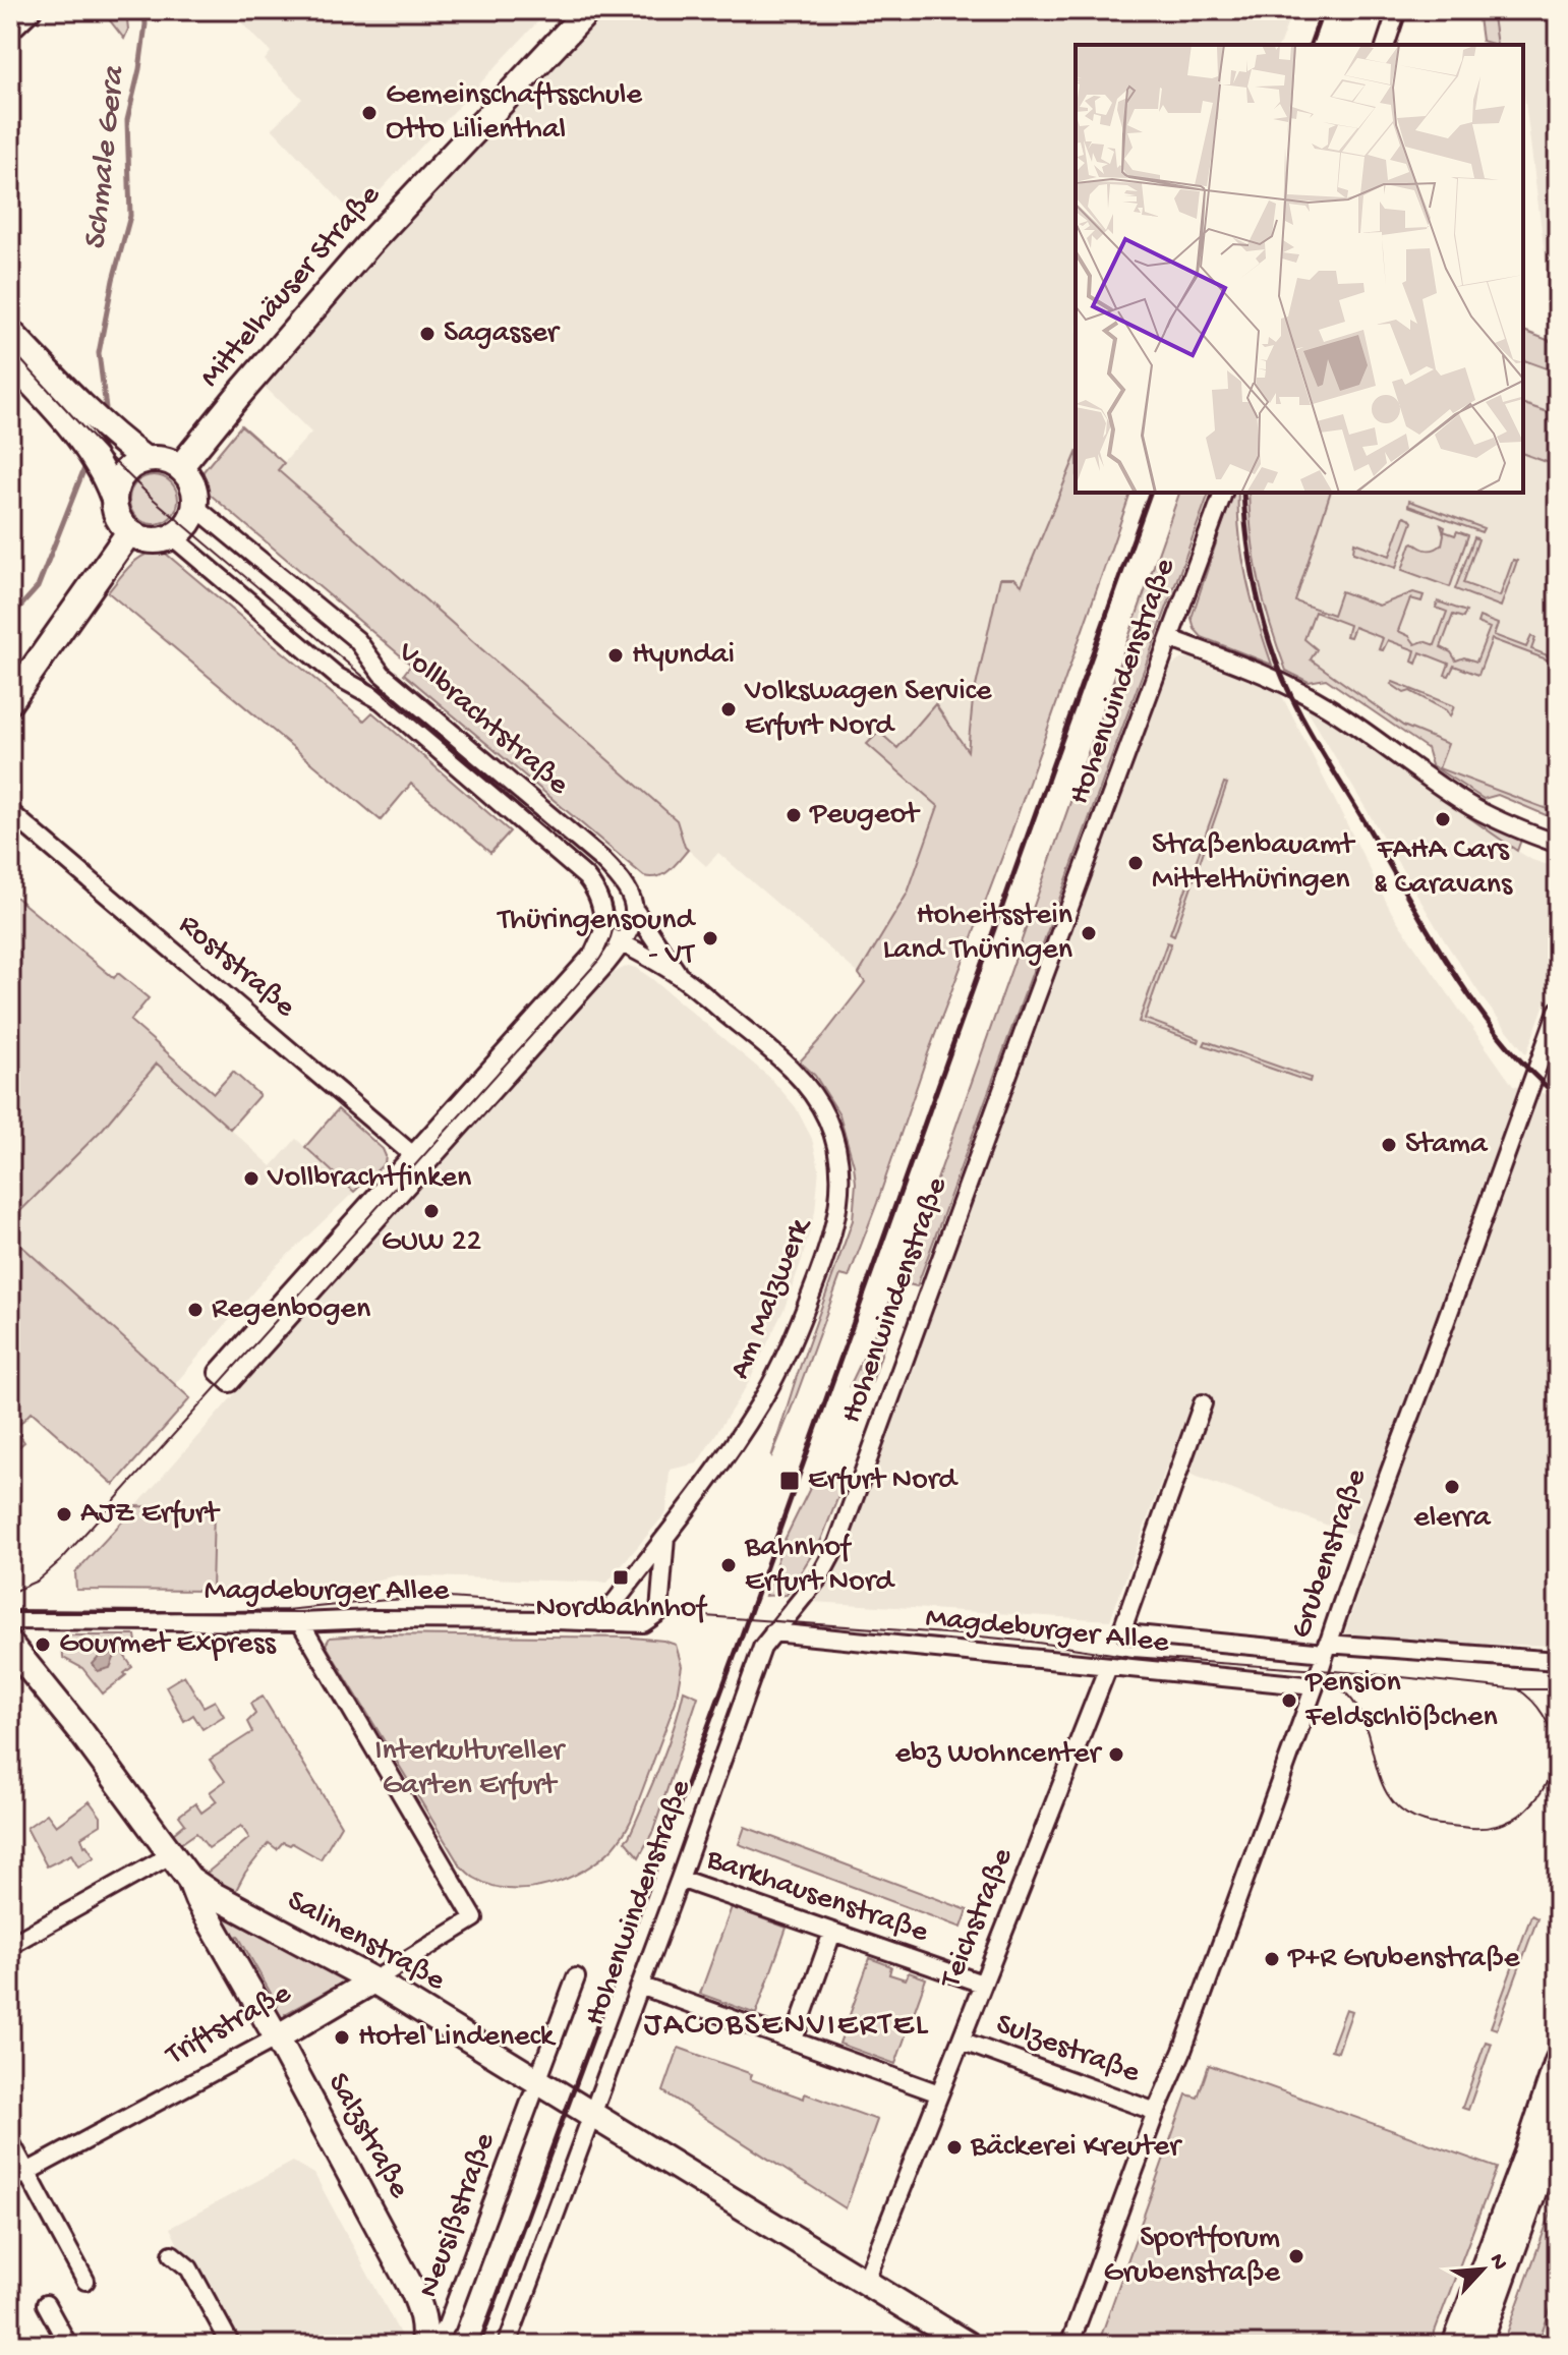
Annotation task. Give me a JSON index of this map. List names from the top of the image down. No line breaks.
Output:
{"streets":{"street":["Mittelhäuser Straße","Hohenwindenstraße","Vollbrachtstraße","Roststraße","Am Malzwerk","Grubenstraße","Magdeburger Allee","Barkhausenstraße","Teichstraße","Salinenstraße","Triftstraße","Sulzestraße","Salzstraße","Neusißstraße"]},"crossings":[["Mittelhäuser Straße","Vollbrachtstraße"],["Hohenwindenstraße","Magdeburger Allee"],["Hohenwindenstraße","Barkhausenstraße"],["Hohenwindenstraße","Salinenstraße"],["Vollbrachtstraße","Am Malzwerk"],["Am Malzwerk","Magdeburger Allee"],["Grubenstraße","Magdeburger Allee"],["Grubenstraße","Sulzestraße"],["Magdeburger Allee","Teichstraße"],["Magdeburger Allee","Triftstraße"],["Barkhausenstraße","Teichstraße"],["Teichstraße","Salinenstraße"],["Teichstraße","Sulzestraße"],["Salinenstraße","Triftstraße"],["Salinenstraße","Salzstraße"],["Salinenstraße","Neusißstraße"],["Triftstraße","Salzstraße"],["Salzstraße","Neusißstraße"]],"districts":["JACOBSENVIERTEL"],"water":["Schmale Gera"],"parks":["Interkultureller Garten Erfurt"],"places":{"other":["Gemeinschaftsschule Otto Lilienthal","Sagasser","Hyundai","Volkswagen Service Erfurt Nord","Peugeot","FAHA Cars & Caravans","Straßenbauamt Mittelthüringen","Hoheitsstein Land Thüringen","Thüringensound - VT","Stama","Vollbrachtfinken","GUW 22","Regenbogen","elerra","AJZ Erfurt","Bahnhof Erfurt Nord","Gourmet Express","Pension Feldschlößchen","ebz Wohncenter","P+R Grubenstraße","Hotel Lindeneck","Bäckerei Kreuter","Sportforum Grubenstraße"],"transit":["Erfurt Nord","Nordbahnhof"]},"north":"top right"}
